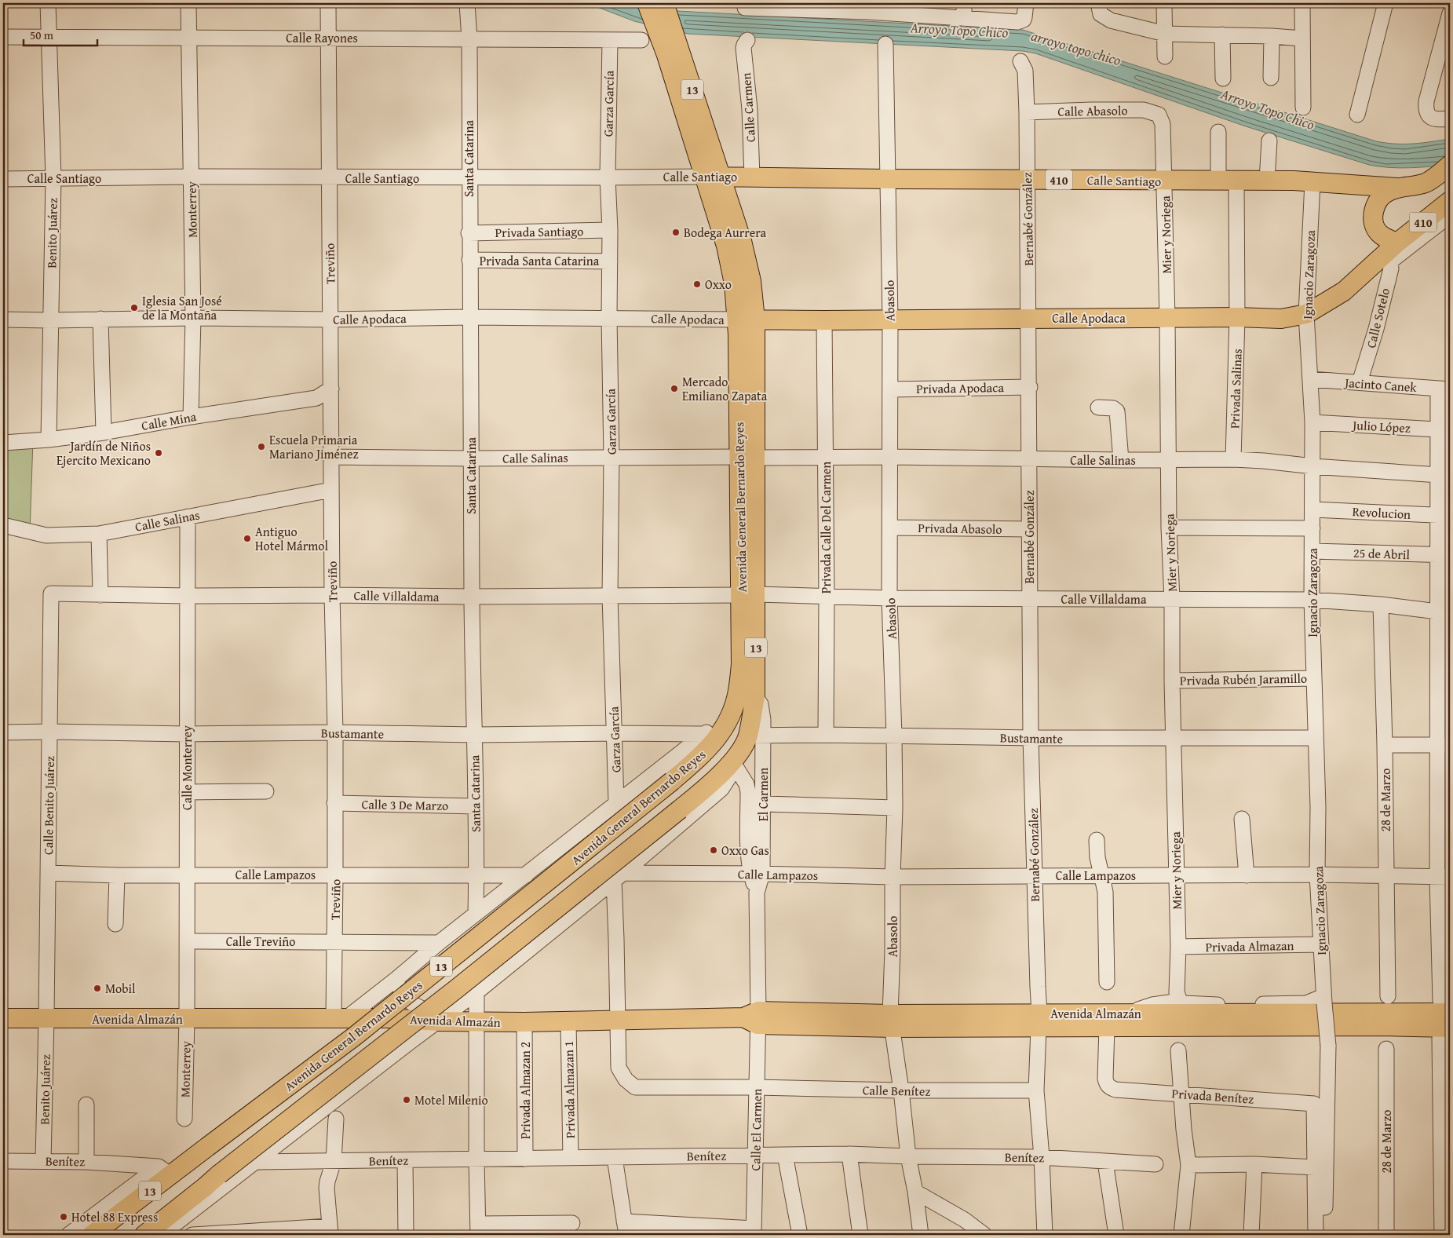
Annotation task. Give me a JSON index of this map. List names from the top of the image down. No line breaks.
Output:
{"streets":{"main road":["13","Calle Santiago","410","Calle Apodaca","Avenida General Bernardo Reyes","Avenida Almazán"],"street":["Calle Rayones","Garza García","Calle Carmen","Calle Abasolo","Santa Catarina","Monterrey","Bernabé González","Privada Santiago","Benito Juárez","Mier y Noriega","Privada Santa Catarina","Treviño","Ignacio Zaragoza","Abasolo","Calle Sotelo","Jacinto Canek","Privada Apodaca","Privada Salinas","Calle Mina","Julio López","Calle Salinas","Revolucion","Privada Calle Del Carmen","Privada Abasolo","25 de Abril","Calle Villaldama","Privada Rubén Jaramillo","Bustamante","Calle Monterrey","El Carmen","28 de Marzo","Calle 3 De Marzo","Calle Benito Juárez","Calle Lampazos","Calle Treviño","Privada Almazan","Privada Almazan 1","Privada Almazan 2","Calle Benítez","Privada Benítez","Calle El Carmen","Benítez"]},"crossings":[["Calle Rayones","Garza García"],["Calle Rayones","Santa Catarina"],["Calle Rayones","Monterrey"],["Calle Rayones","Benito Juárez"],["Calle Rayones","Treviño"],["Garza García","Calle Santiago"],["Garza García","Privada Santiago"],["Garza García","Privada Santa Catarina"],["Garza García","Calle Apodaca"],["Garza García","Calle Salinas"],["Garza García","Calle Villaldama"],["Garza García","Bustamante"],["Calle Carmen","Calle Santiago"],["Calle Abasolo","Bernabé González"],["Calle Abasolo","Mier y Noriega"],["Santa Catarina","Calle Santiago"],["Santa Catarina","Privada Santiago"],["Santa Catarina","Privada Santa Catarina"],["Santa Catarina","Calle Apodaca"],["Santa Catarina","Calle Salinas"],["Santa Catarina","Calle Villaldama"],["Santa Catarina","Bustamante"],["Santa Catarina","Calle 3 De Marzo"],["Santa Catarina","Calle Lampazos"],["Calle Santiago","410"],["Calle Santiago","Monterrey"],["Calle Santiago","Bernabé González"],["Calle Santiago","Benito Juárez"],["Calle Santiago","Mier y Noriega"],["Calle Santiago","Treviño"],["Calle Santiago","Ignacio Zaragoza"],["Calle Santiago","Abasolo"],["Calle Santiago","Avenida General Bernardo Reyes"],["410","Calle Apodaca"],["410","Avenida General Bernardo Reyes"],["Monterrey","Calle Apodaca"],["Monterrey","Calle Mina"],["Monterrey","Calle Monterrey"],["Monterrey","Avenida Almazán"],["Bernabé González","Calle Apodaca"],["Bernabé González","Privada Apodaca"],["Bernabé González","Calle Salinas"],["Bernabé González","Privada Abasolo"],["Bernabé González","Calle Villaldama"],["Bernabé González","Bustamante"],["Bernabé González","Calle Lampazos"],["Bernabé González","Avenida Almazán"],["Bernabé González","Calle Benítez"],["Bernabé González","Benítez"],["Benito Juárez","Calle Apodaca"],["Benito Juárez","Calle Mina"],["Benito Juárez","Calle Benito Juárez"],["Benito Juárez","Avenida Almazán"],["Benito Juárez","Benítez"],["Mier y Noriega","Calle Apodaca"],["Mier y Noriega","Calle Salinas"],["Mier y Noriega","Calle Villaldama"],["Mier y Noriega","Privada Rubén Jaramillo"],["Mier y Noriega","Bustamante"],["Mier y Noriega","Calle Lampazos"],["Mier y Noriega","Privada Almazan"],["Treviño","Calle Apodaca"],["Treviño","Calle Mina"],["Treviño","Calle Salinas"],["Treviño","Calle Villaldama"],["Treviño","Bustamante"],["Treviño","Calle 3 De Marzo"],["Treviño","Calle Lampazos"],["Treviño","Calle Treviño"],["Treviño","Avenida Almazán"],["Ignacio Zaragoza","Calle Apodaca"],["Ignacio Zaragoza","Jacinto Canek"],["Ignacio Zaragoza","Julio López"],["Ignacio Zaragoza","Calle Salinas"],["Ignacio Zaragoza","Revolucion"],["Ignacio Zaragoza","25 de Abril"],["Ignacio Zaragoza","Calle Villaldama"],["Ignacio Zaragoza","Privada Rubén Jaramillo"],["Ignacio Zaragoza","Bustamante"],["Ignacio Zaragoza","Calle Lampazos"],["Ignacio Zaragoza","Privada Almazan"],["Abasolo","Calle Apodaca"],["Abasolo","Privada Apodaca"],["Abasolo","Calle Salinas"],["Abasolo","Privada Abasolo"],["Abasolo","Calle Villaldama"],["Abasolo","Bustamante"],["Abasolo","Calle Lampazos"],["Abasolo","Avenida Almazán"],["Abasolo","Calle Benítez"],["Abasolo","Benítez"],["Calle Apodaca","Calle Sotelo"],["Calle Apodaca","Privada Salinas"],["Calle Apodaca","Avenida General Bernardo Reyes"],["Calle Apodaca","Privada Calle Del Carmen"],["Calle Sotelo","Jacinto Canek"],["Privada Salinas","Calle Salinas"],["Calle Salinas","Avenida General Bernardo Reyes"],["Calle Salinas","Privada Calle Del Carmen"],["Calle Salinas","Calle Monterrey"],["Avenida General Bernardo Reyes","Calle Villaldama"],["Avenida General Bernardo Reyes","Bustamante"],["Avenida General Bernardo Reyes","El Carmen"],["Avenida General Bernardo Reyes","Benítez"],["Privada Calle Del Carmen","Calle Villaldama"],["Privada Calle Del Carmen","Bustamante"],["Calle Villaldama","Calle Monterrey"],["Calle Villaldama","28 de Marzo"],["Calle Villaldama","Calle Benito Juárez"],["Bustamante","Calle Monterrey"],["Bustamante","El Carmen"],["Bustamante","Calle Benito Juárez"],["Calle Monterrey","Calle Lampazos"],["Calle Monterrey","Calle Treviño"],["Calle Monterrey","Avenida Almazán"],["El Carmen","Calle Lampazos"],["El Carmen","Avenida Almazán"],["El Carmen","Calle El Carmen"],["28 de Marzo","Calle Lampazos"],["Calle Benito Juárez","Calle Lampazos"],["Calle Benito Juárez","Avenida Almazán"],["Avenida Almazán","Privada Almazan 1"],["Avenida Almazán","Privada Almazan 2"],["Avenida Almazán","Privada Benítez"],["Avenida Almazán","Calle El Carmen"],["Privada Almazan 1","Benítez"],["Privada Almazan 2","Benítez"],["Calle Benítez","Calle El Carmen"],["Calle El Carmen","Benítez"]],"water":["Arroyo Topo Chico","arroyo topo chico"],"places":["Bodega Aurrera","Oxxo","Iglesia San José de la Montaña","Mercado Emiliano Zapata","Escuela Primaria Mariano Jiménez","Jardín de Niños Ejercito Mexicano","Antiguo Hotel Mármol","Oxxo Gas","Mobil","Motel Milenio","Hotel 88 Express"],"scale_bar":"50 m"}
